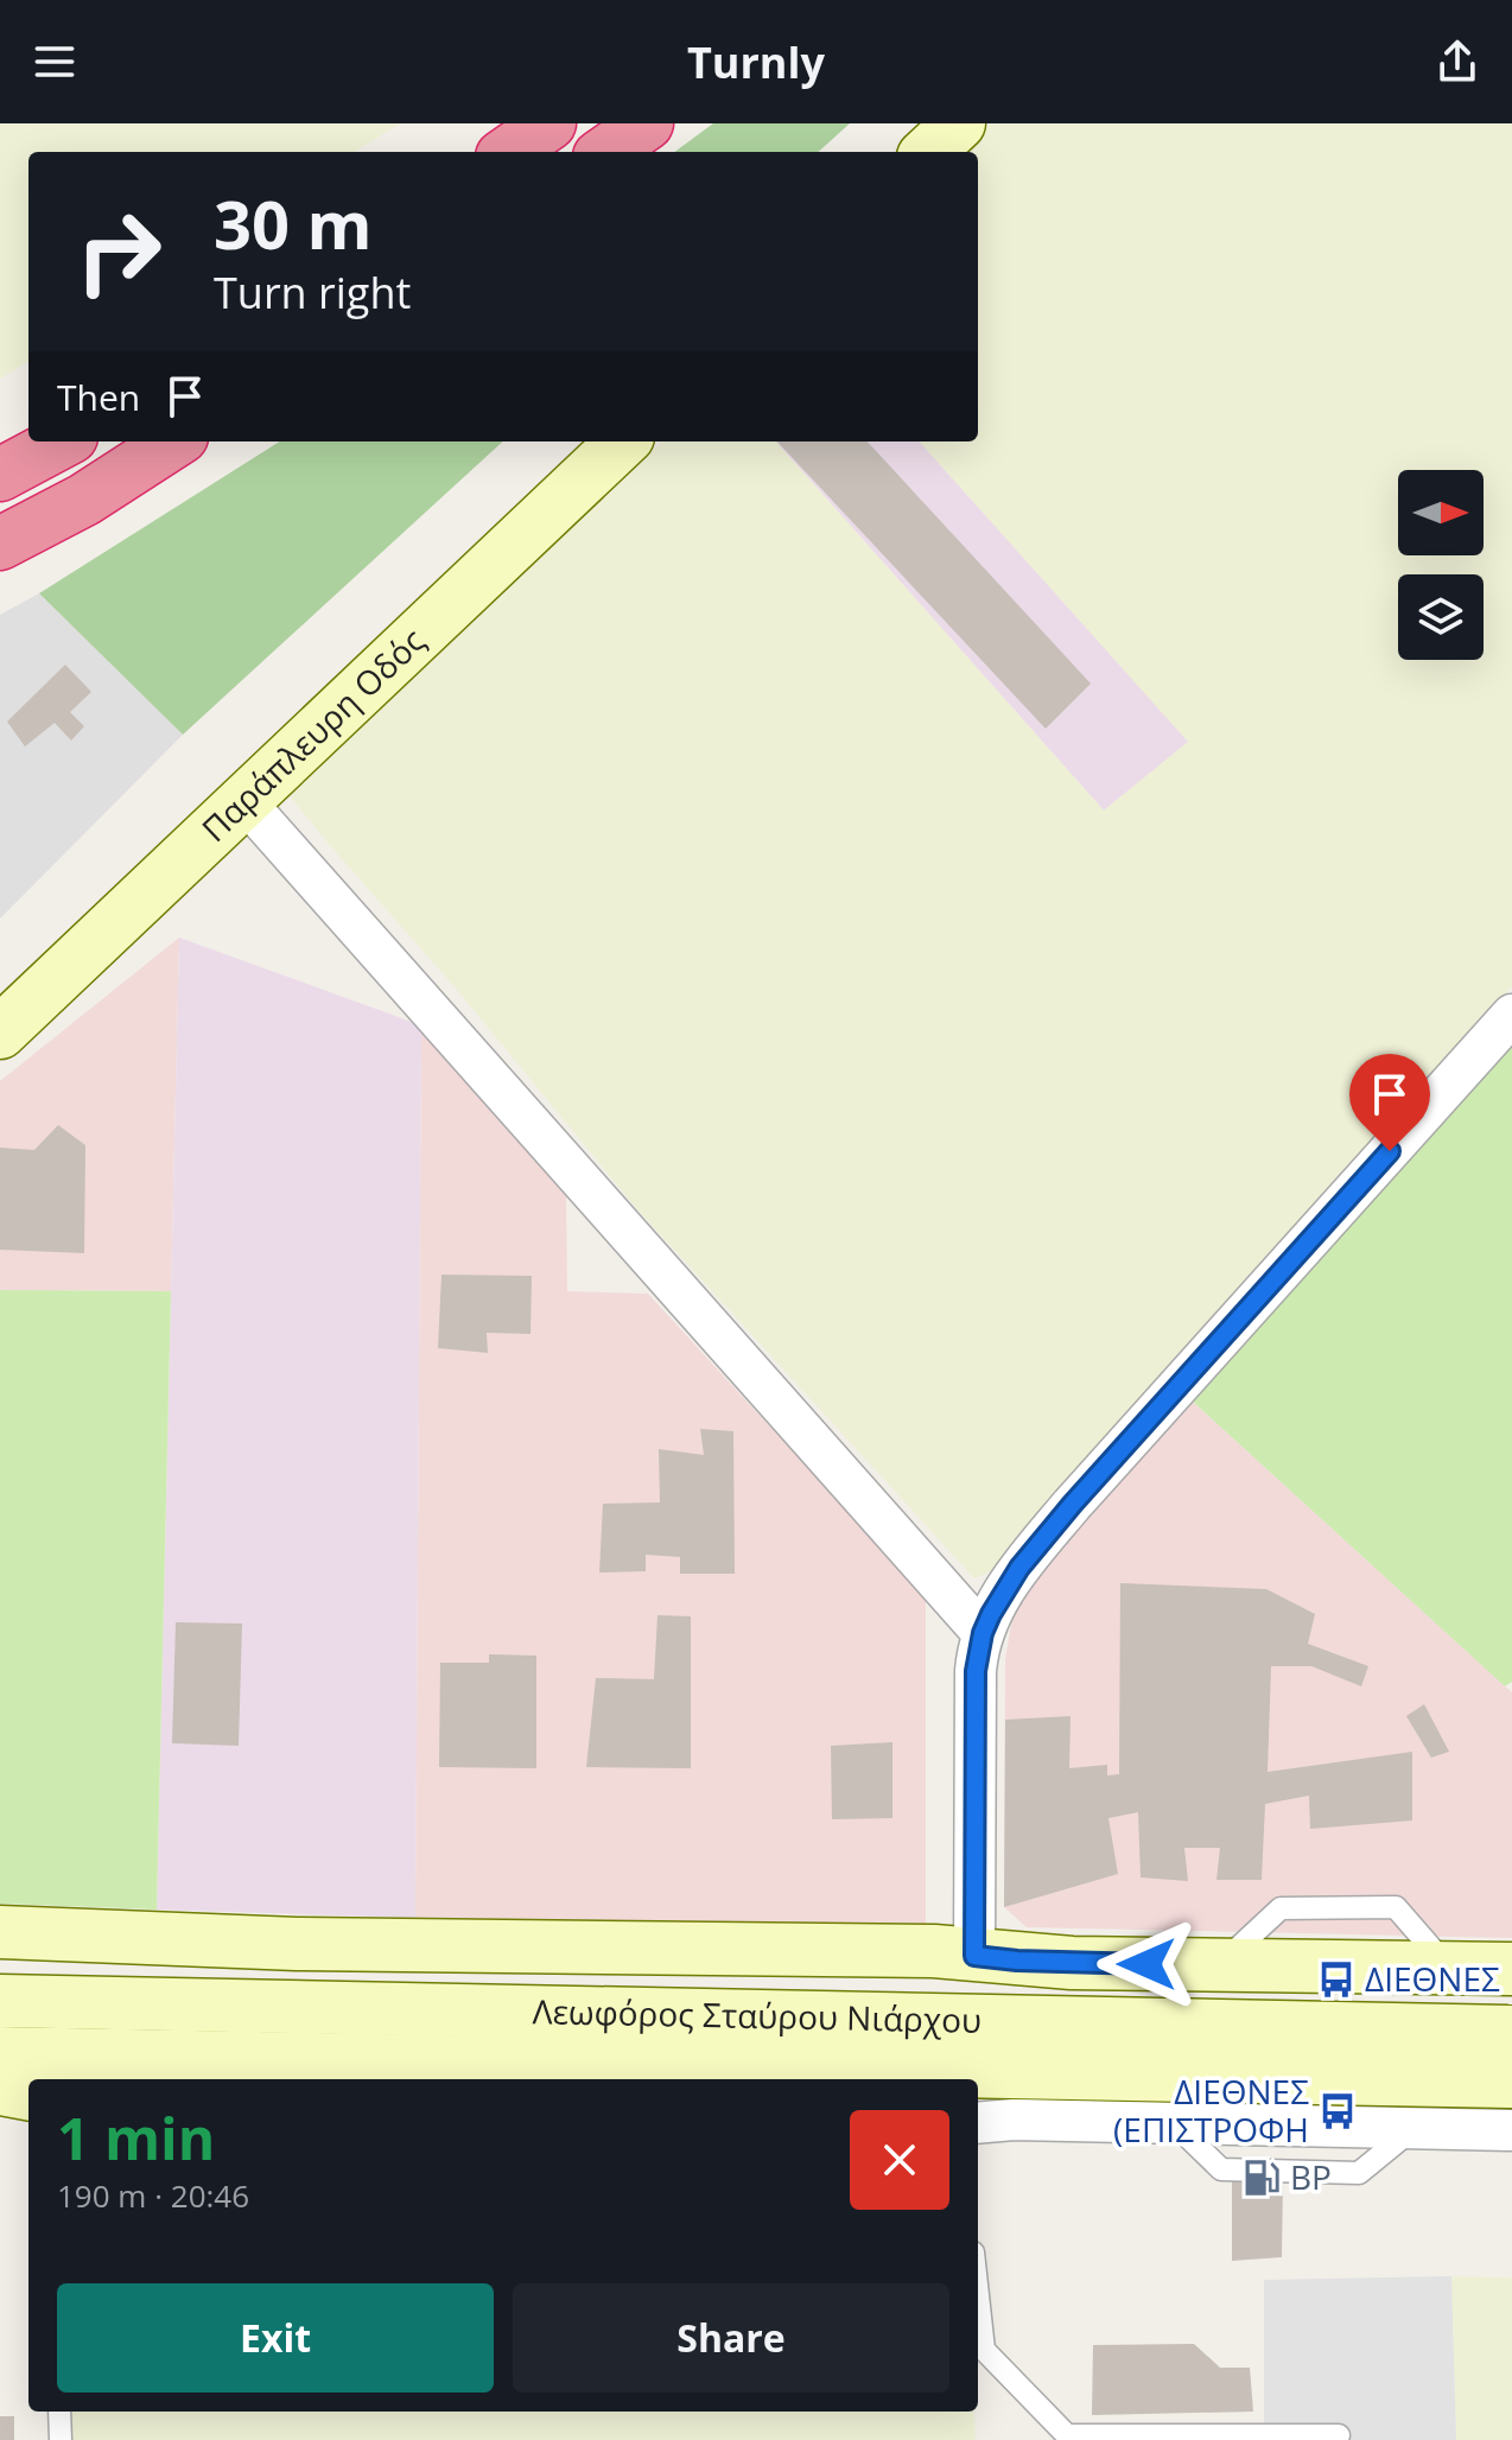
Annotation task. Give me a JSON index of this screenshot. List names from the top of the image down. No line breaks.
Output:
{"streets":{"main road":["Παράπλευρη Οδός","Λεωφόρος Σταύρου Νιάρχου"]},"places":{"bus stop":["ΔΙΕΘΝΕΣ","ΔΙΕΘΝΕΣ (ΕΠΙΣΤΡΟΦΗ"],"fuel station":["BP"]},"north":"right","page":{"header":"Turnly","turn":["30 m","Turn right"],"then":"Then","heading":["1 min","190 m · 20:46"],"buttons":["Exit","Share"]}}
